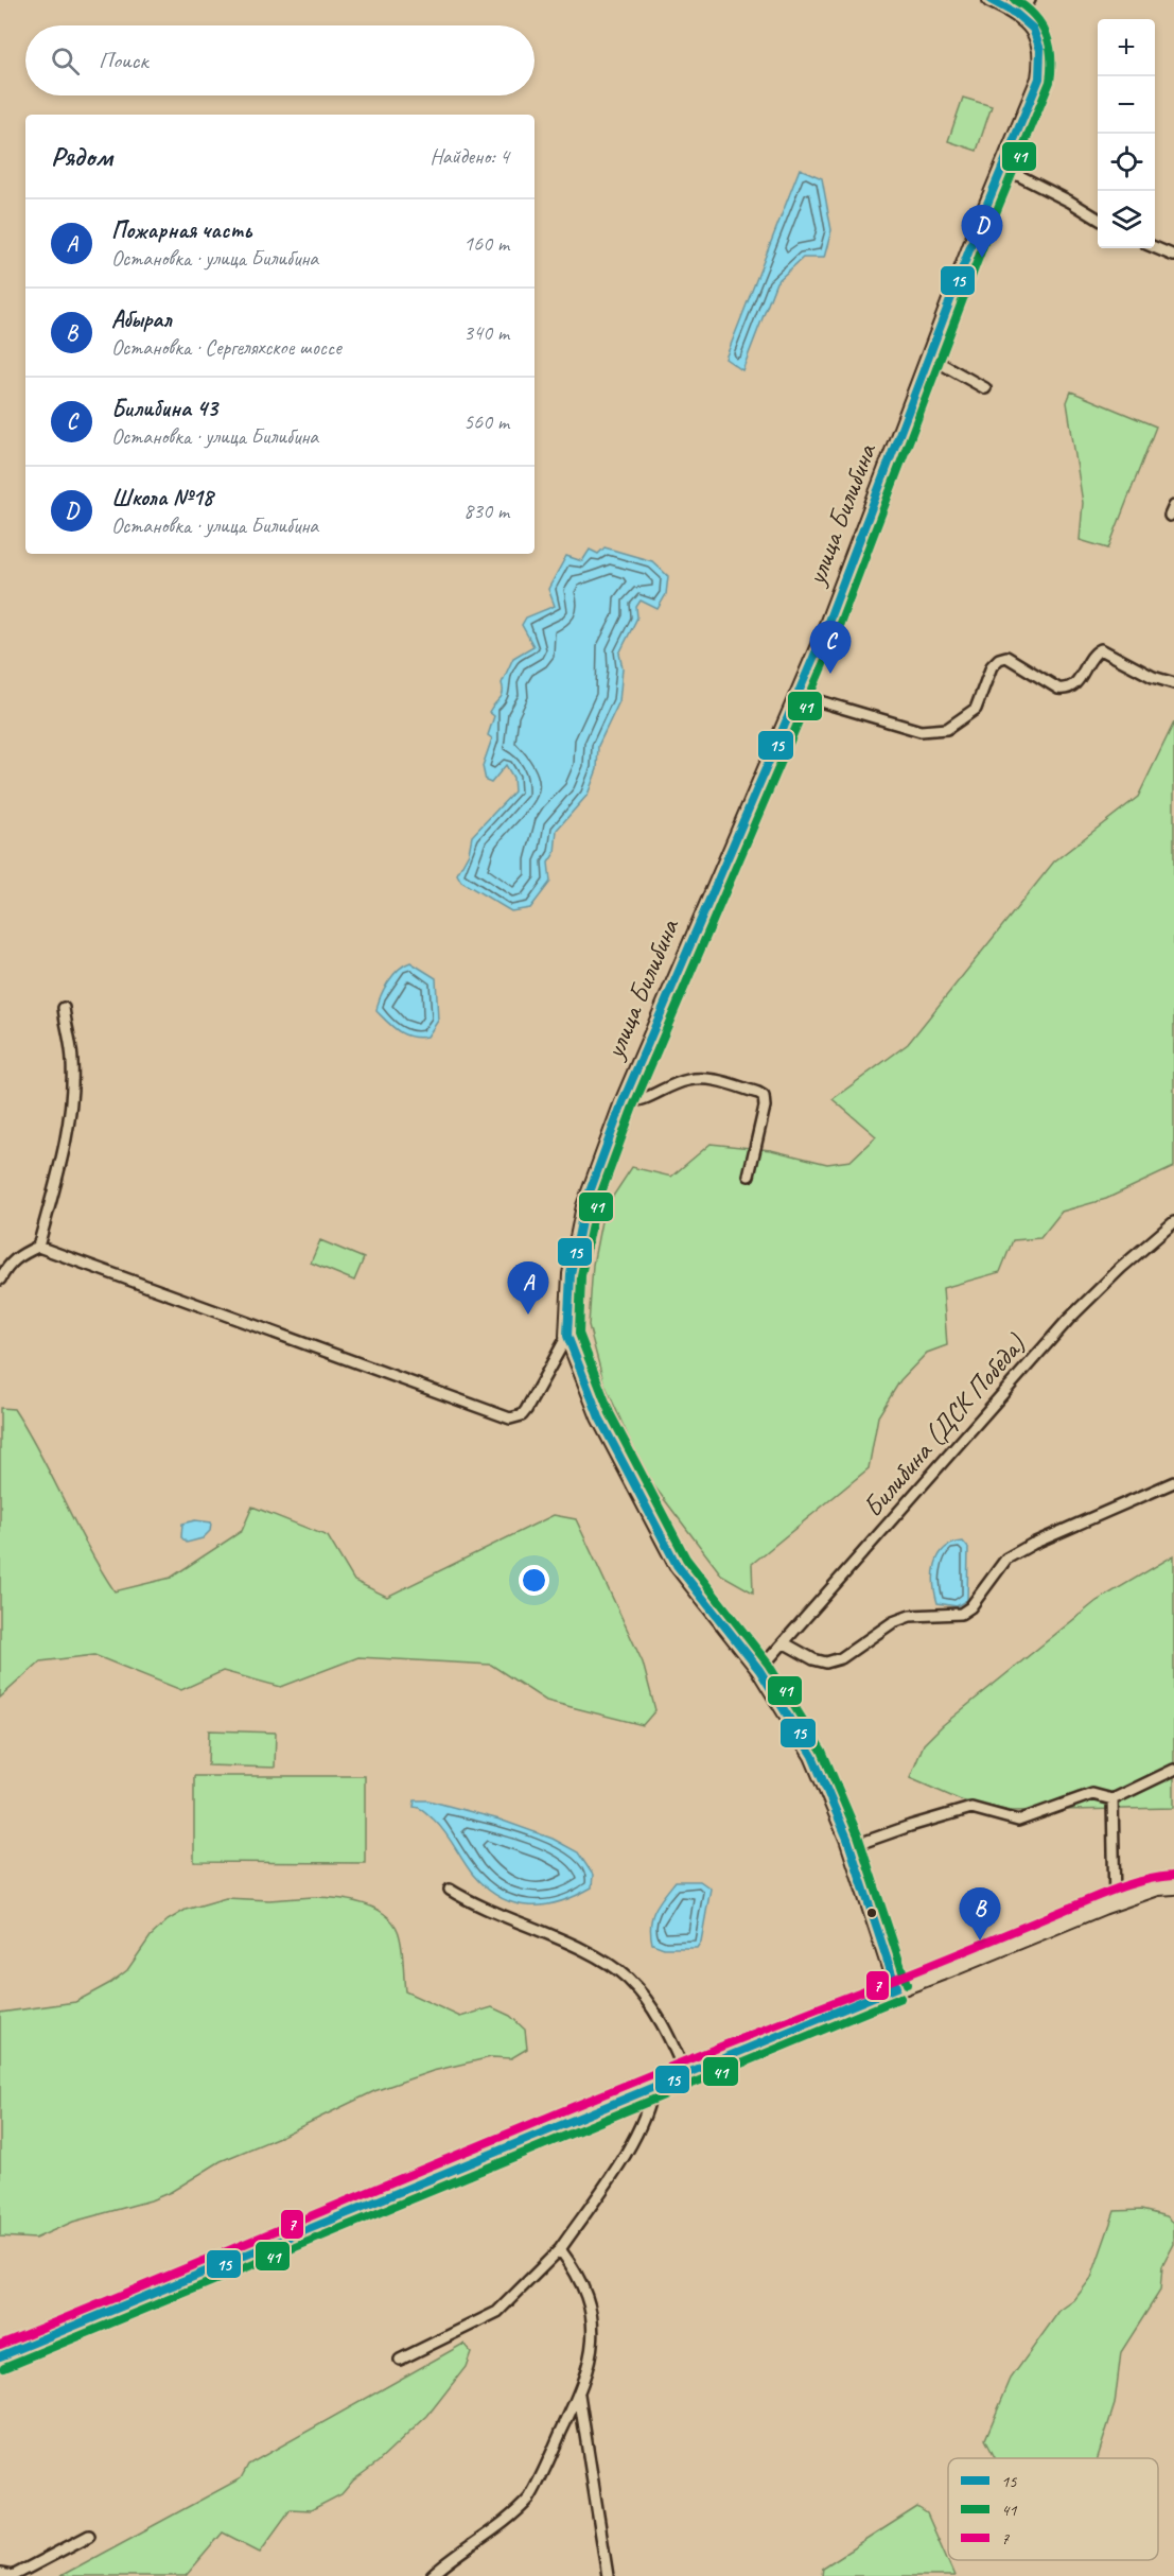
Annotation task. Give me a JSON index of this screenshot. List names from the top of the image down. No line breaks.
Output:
{"streets":{"main road":["улица Билибина"],"street":["Билибина (ДСК Победа)"]},"crossings":[["улица Билибина","Билибина (ДСК Победа)"]],"lines":["transit line 15","transit line 41","transit line 7"],"legend":["15","41","7"],"page":{"map_buttons":["+","−"],"search":"Поиск","heading":["Рядом","Найдено: 4"],"list":[{"mark":"A","name":"Пожарная часть","note":"Остановка · улица Билибина","value":"160 m"},{"mark":"B","name":"Абырал","note":"Остановка · Сергеляхское шоссе","value":"340 m"},{"mark":"C","name":"Билибина 43","note":"Остановка · улица Билибина","value":"560 m"},{"mark":"D","name":"Школа №18","note":"Остановка · улица Билибина","value":"830 m"}],"pins":["D","C","A","B"]}}
